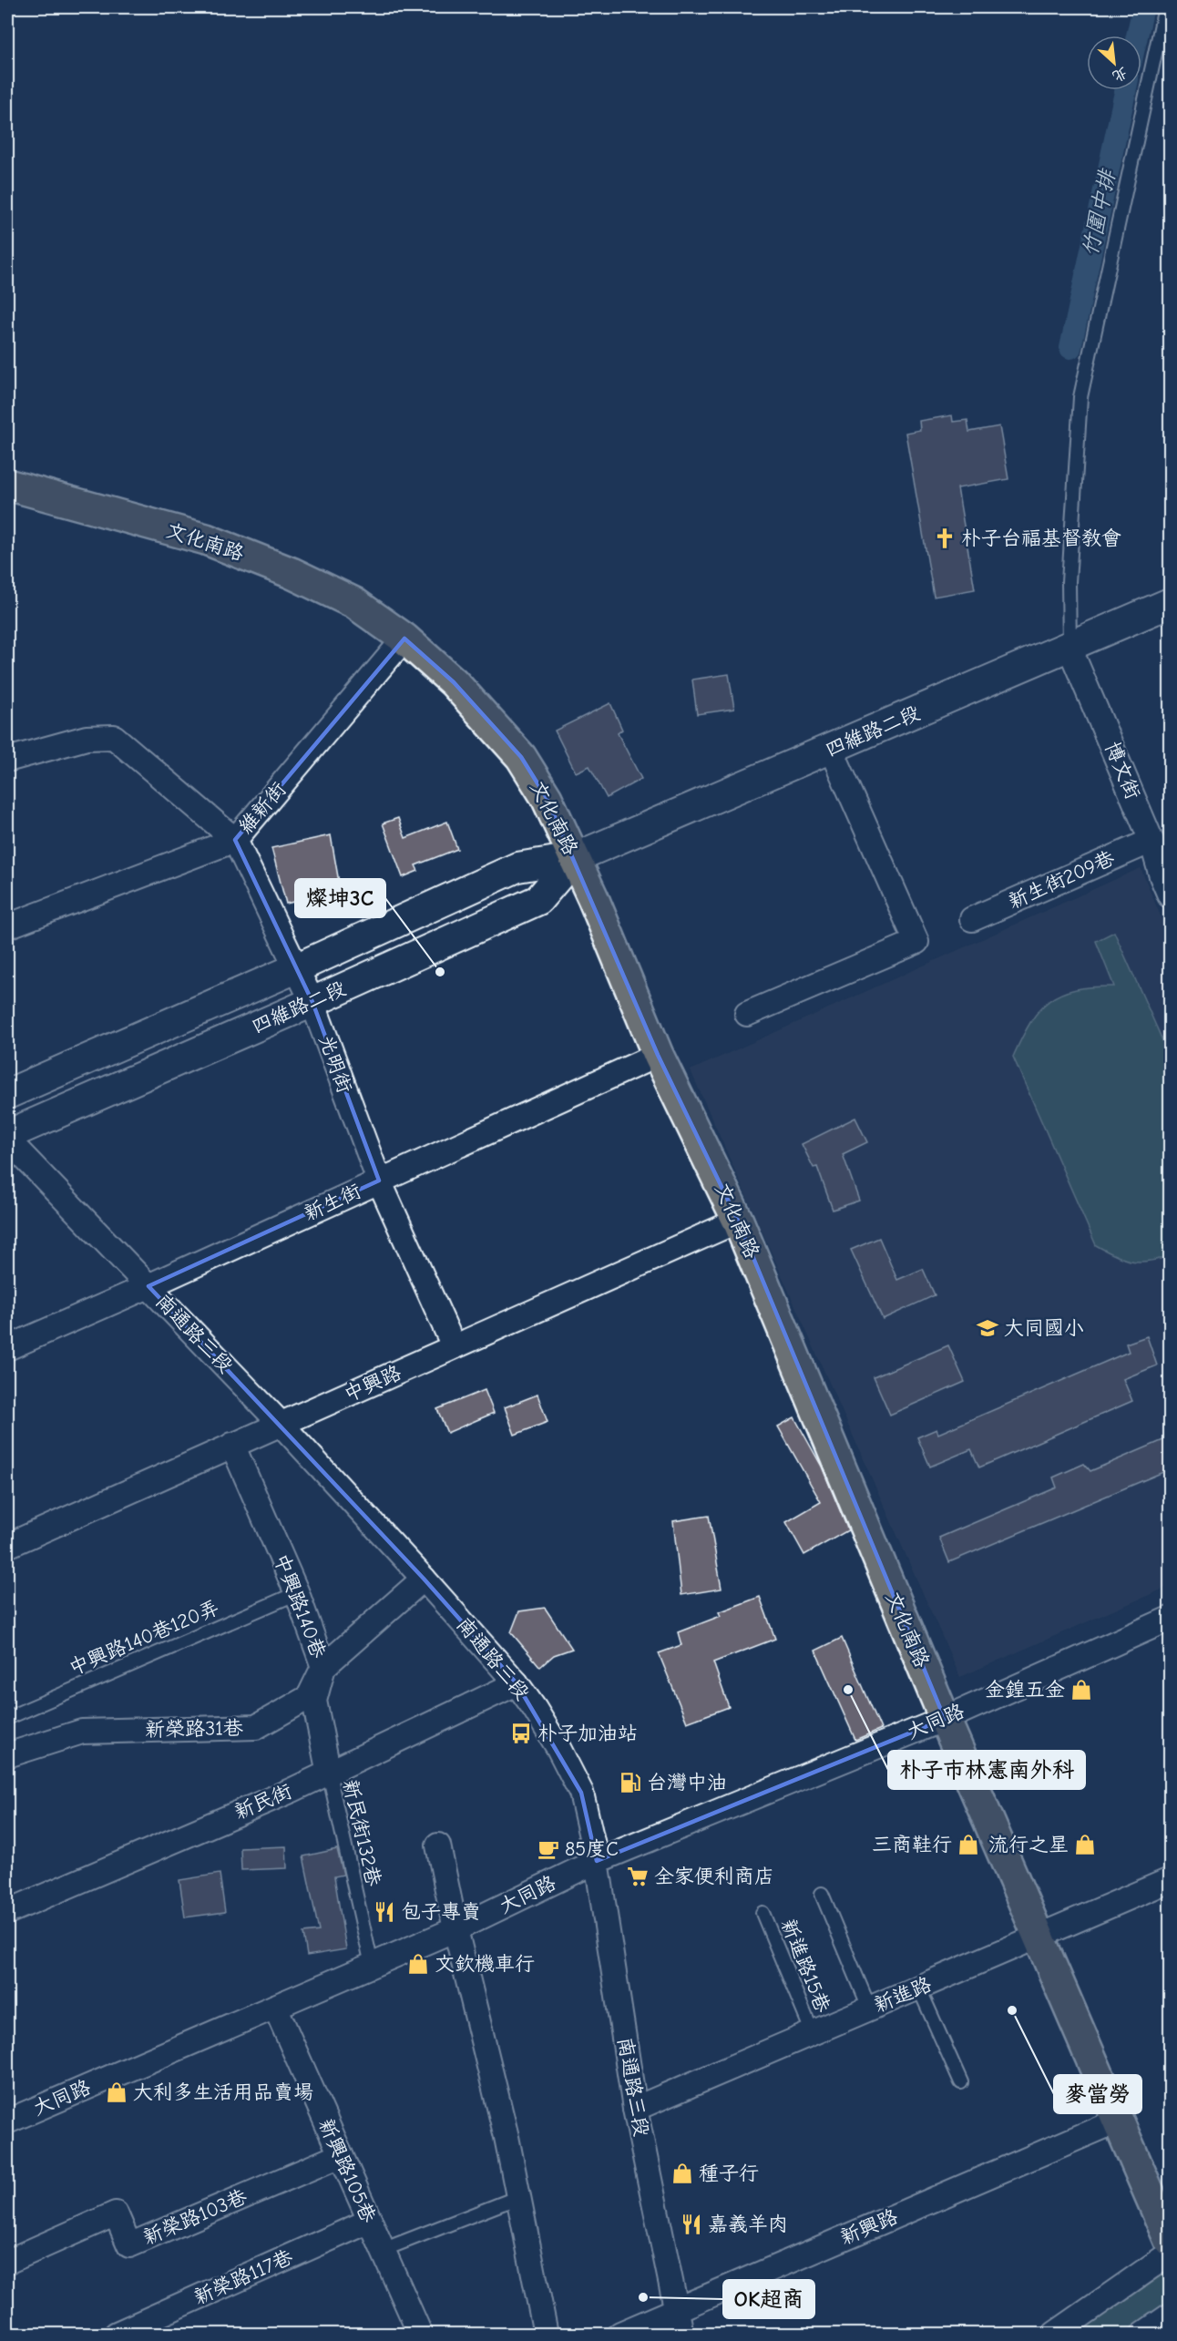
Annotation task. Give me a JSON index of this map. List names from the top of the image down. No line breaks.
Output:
{"streets":{"main road":["文化南路"],"street":["四維路二段","博文街","維新街","新生街209巷","光明街","新生街","南通路三段","中興路","中興路140巷","大同路","新榮路31巷","新民街","新進路","新興路105巷","新榮路103巷","新興路","新榮路117巷"],"lane":["中興路140巷120弄","新民街132巷","新進路15巷"]},"crossings":[["文化南路","四維路二段"],["文化南路","維新街"],["文化南路","新生街"],["文化南路","中興路"],["文化南路","大同路"],["文化南路","新進路"],["文化南路","新興路"],["四維路二段","博文街"],["四維路二段","光明街"],["博文街","新生街209巷"],["維新街","光明街"],["光明街","新生街"],["光明街","中興路"],["新生街","南通路三段"],["南通路三段","中興路"],["南通路三段","大同路"],["南通路三段","新榮路31巷"],["南通路三段","新民街"],["南通路三段","新進路"],["南通路三段","新興路"],["中興路","中興路140巷"],["中興路140巷","中興路140巷120弄"],["中興路140巷","新榮路31巷"],["中興路140巷","新民街"],["中興路140巷","新民街132巷"],["大同路","新民街132巷"],["大同路","新興路105巷"],["新民街","新民街132巷"],["新進路15巷","新進路"],["新興路105巷","新榮路103巷"],["新興路105巷","新榮路117巷"]],"water":["竹圍中排"],"places":{"church":["朴子台福基督教會"],"other":["燦坤3C","朴子市林憲南外科","麥當勞","OK超商"],"school or university":["大同國小"],"shop":["金鍠五金","三商鞋行","流行之星","文欽機車行","大利多生活用品賣場","種子行"],"bus stop":["朴子加油站"],"fuel station":["台灣中油"],"cafe":["85度C"],"supermarket":["全家便利商店"],"restaurant":["包子專賣","嘉義羊肉"]},"north":"bottom right"}
